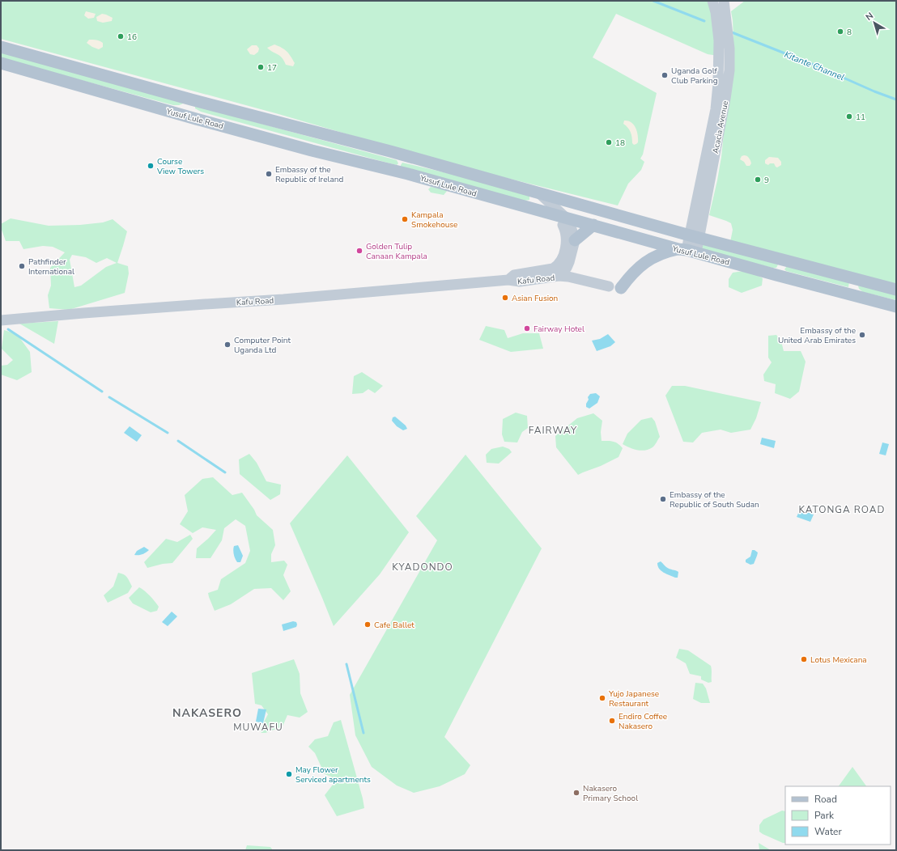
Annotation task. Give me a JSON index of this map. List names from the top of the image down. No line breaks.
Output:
{"streets":{"main road":["Yusuf Lule Road","Acacia Avenue","Kafu Road"]},"crossings":[["Yusuf Lule Road","Acacia Avenue"],["Yusuf Lule Road","Kafu Road"]],"districts":["FAIRWAY","KATONGA ROAD","KYADONDO","NAKASERO","MUWAFU"],"water":["Kitante Channel"],"places":["8","16","17","Uganda Golf Club Parking","11","18","Course View Towers","Embassy of the Republic of Ireland","9","Kampala Smokehouse","Golden Tulip Canaan Kampala","Pathfinder International","Asian Fusion","Fairway Hotel","Embassy of the United Arab Emirates","Computer Point Uganda Ltd","Embassy of the Republic of South Sudan","Cafe Ballet","Lotus Mexicana","Yujo Japanese Restaurant","Endiro Coffee Nakasero","May Flower Serviced apartments","Nakasero Primary School"],"legend":["Road","Park","Water"],"north":"top left"}
